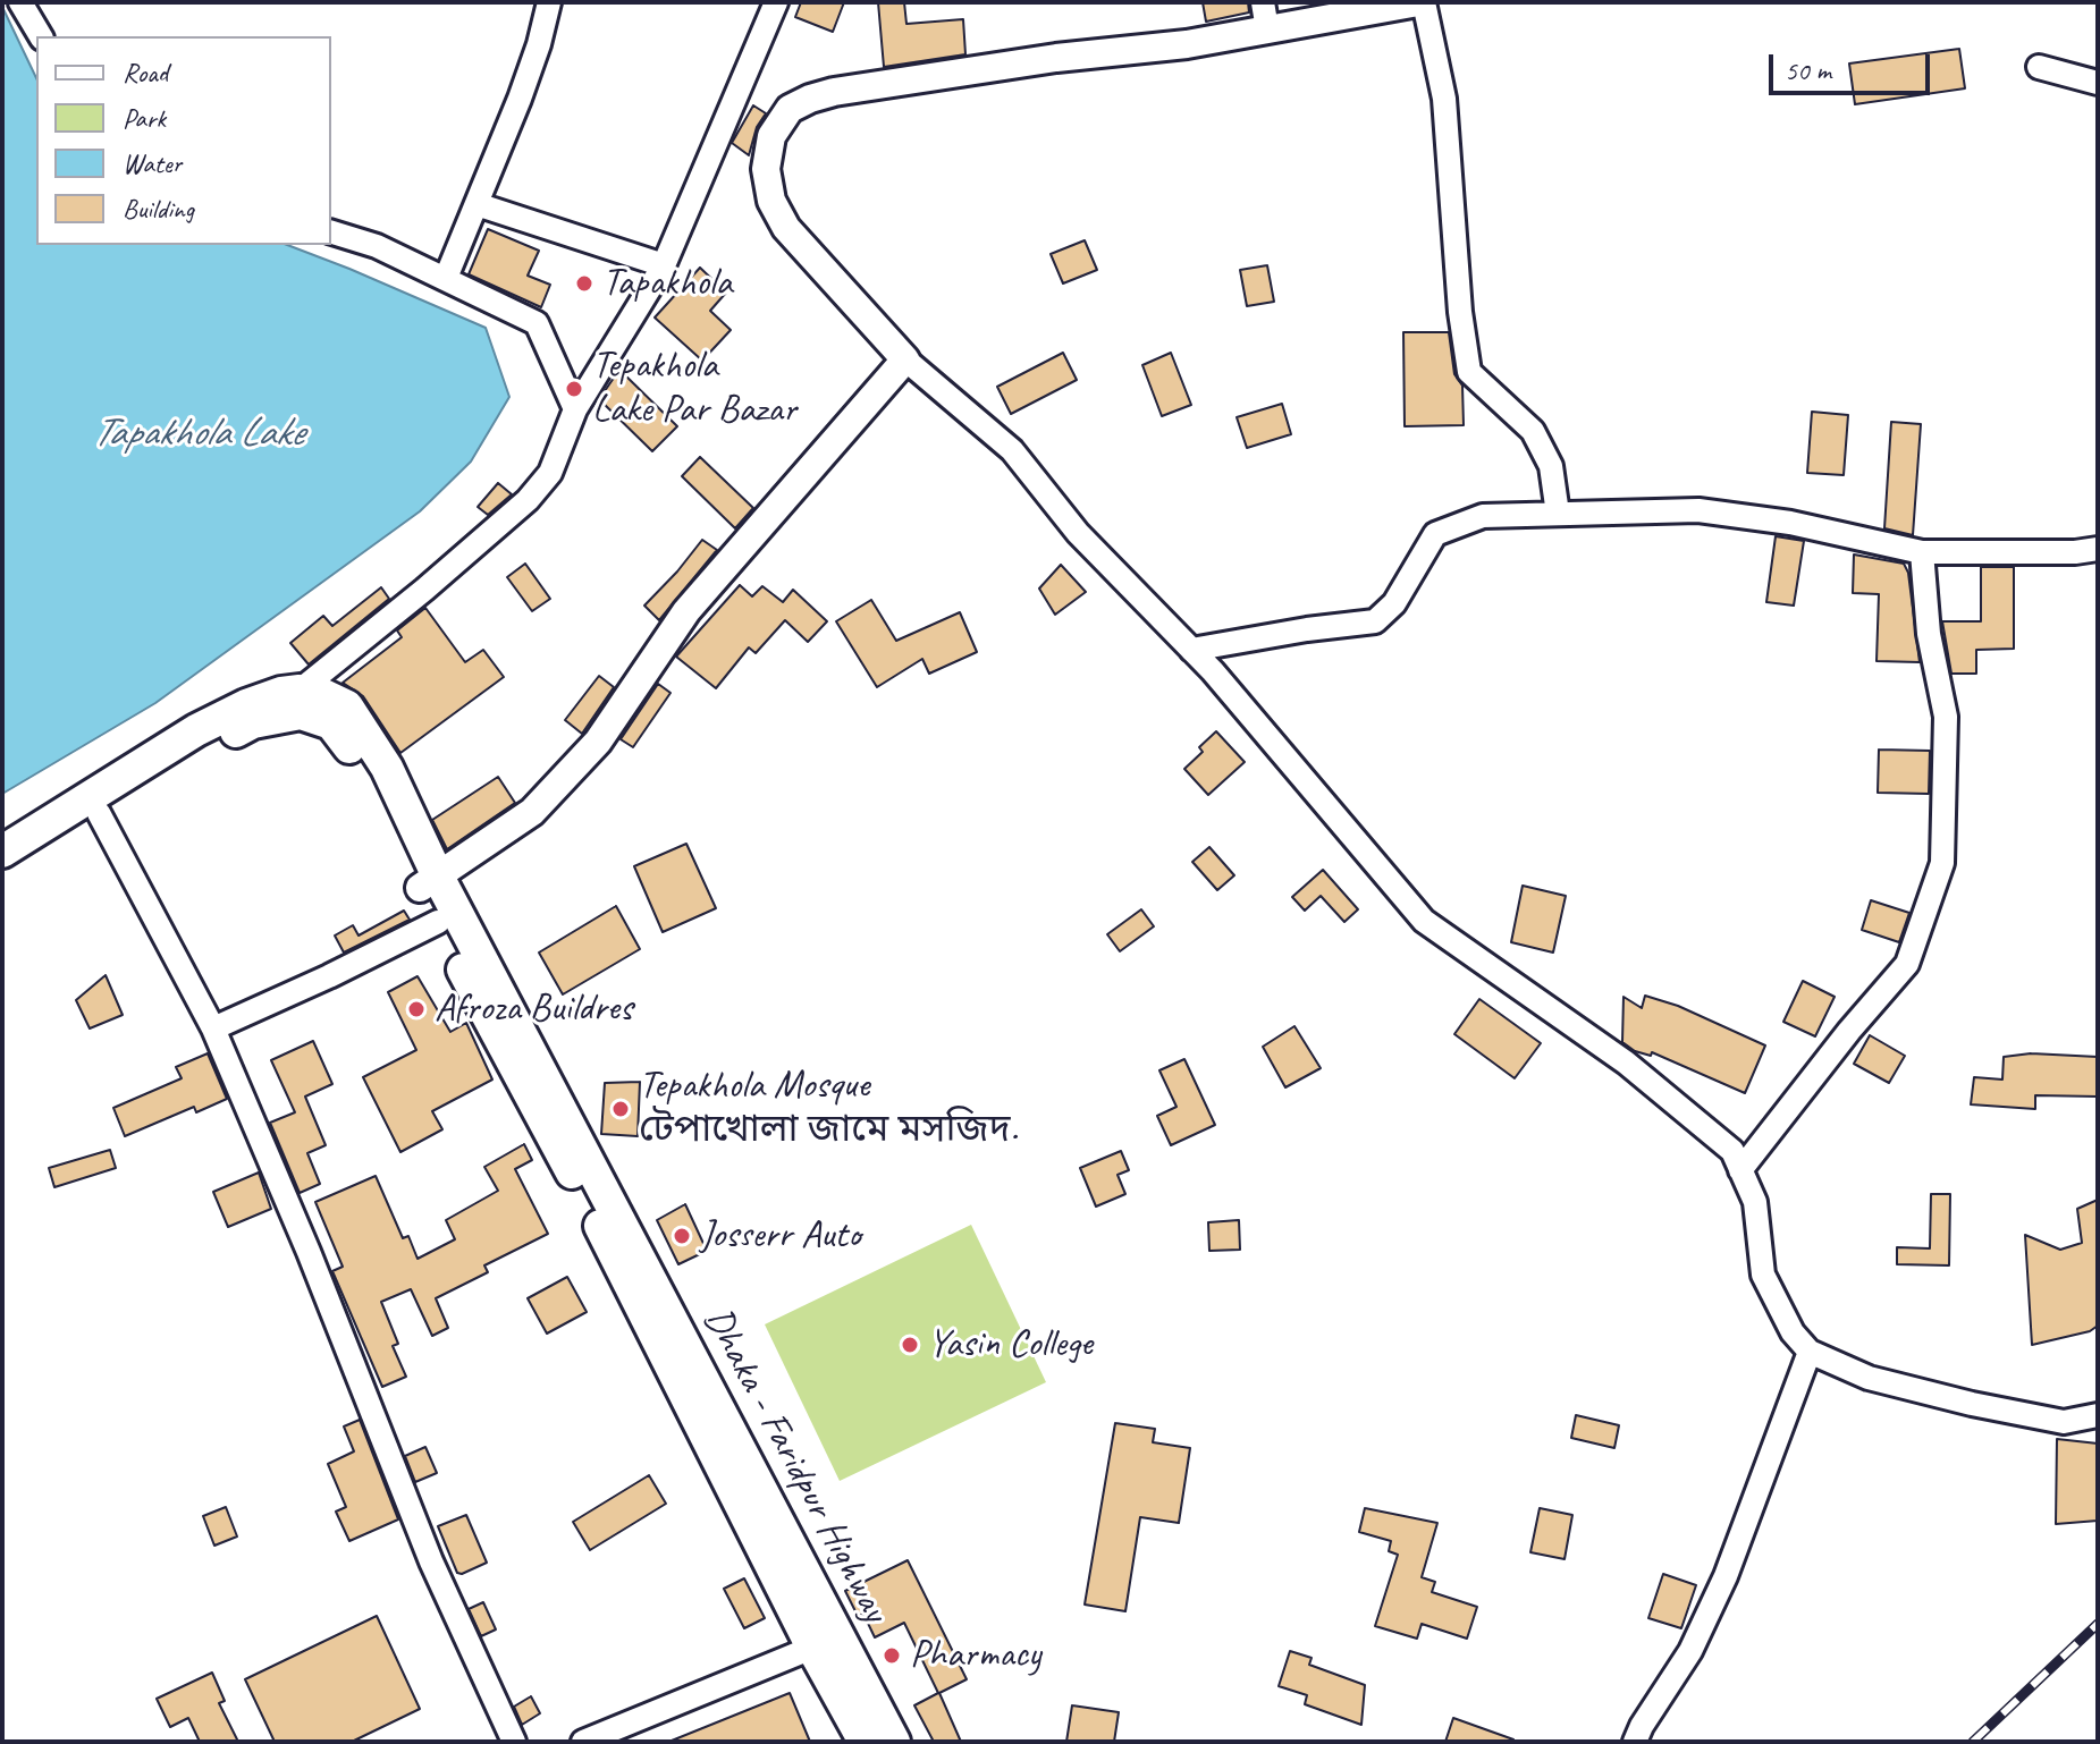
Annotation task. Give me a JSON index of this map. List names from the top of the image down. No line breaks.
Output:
{"streets":{"highway":["Dhaka - Faridpur Highway"]},"water":["Tapakhola Lake"],"places":["Tapakhola","Tepakhola Lake Par Bazar","Afroza Buildres","Tepakhola Mosque টেপাখোলা জামে মসজিদ.","Josserr Auto","Yasin College","Pharmacy"],"legend":["Road","Park","Water","Building"],"scale_bar":"50 m"}
